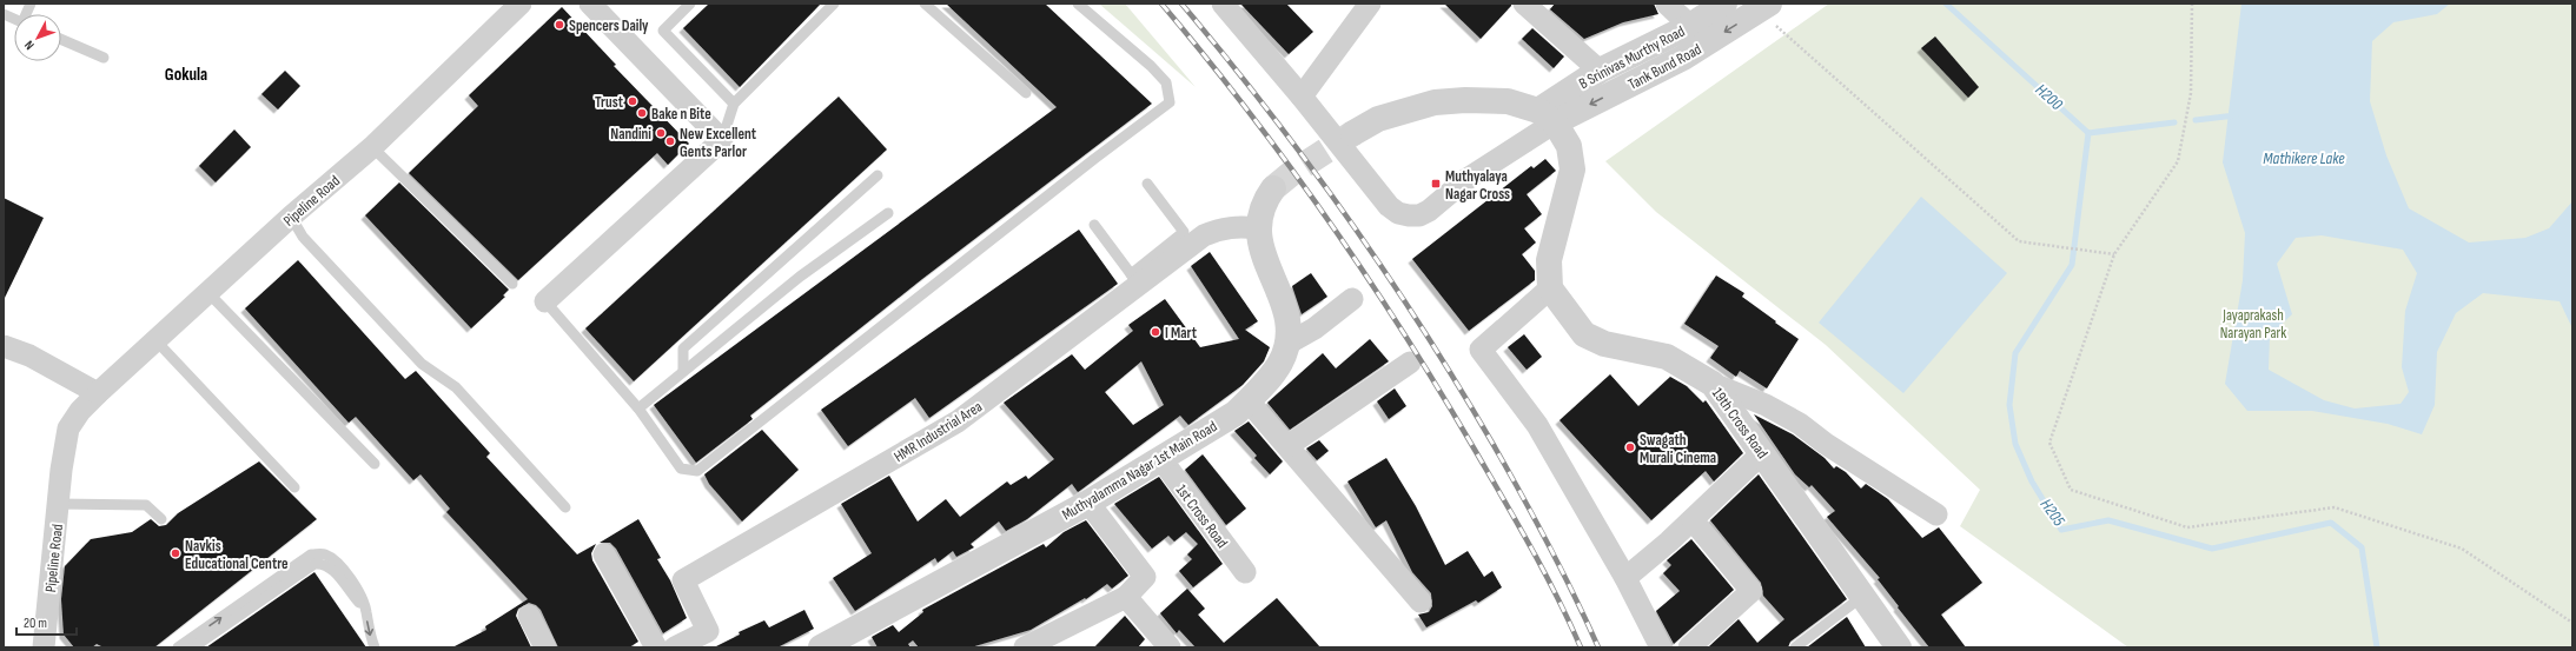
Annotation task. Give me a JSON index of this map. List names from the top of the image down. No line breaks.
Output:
{"streets":{"street":["B Srinivas Murthy Road","Tank Bund Road","Pipeline Road","19th Cross Road","HMR Industrial Area","Muthyalamma Nagar 1st Main Road","1st Cross Road"]},"crossings":[["B Srinivas Murthy Road","Tank Bund Road"],["HMR Industrial Area","Muthyalamma Nagar 1st Main Road"],["Muthyalamma Nagar 1st Main Road","1st Cross Road"]],"one_way":["Tank Bund Road"],"districts":["Gokula"],"water":["H200","Mathikere Lake","H205"],"parks":["Jayaprakash Narayan Park"],"places":{"other":["Spencers Daily","Trust","Bake n Bite","Nandini","New Excellent Gents Parlor","I Mart","Swagath Murali Cinema","Navkis Educational Centre"],"transit":["Muthyalaya Nagar Cross"]},"scale_bar":"20 m","north":"bottom left"}
